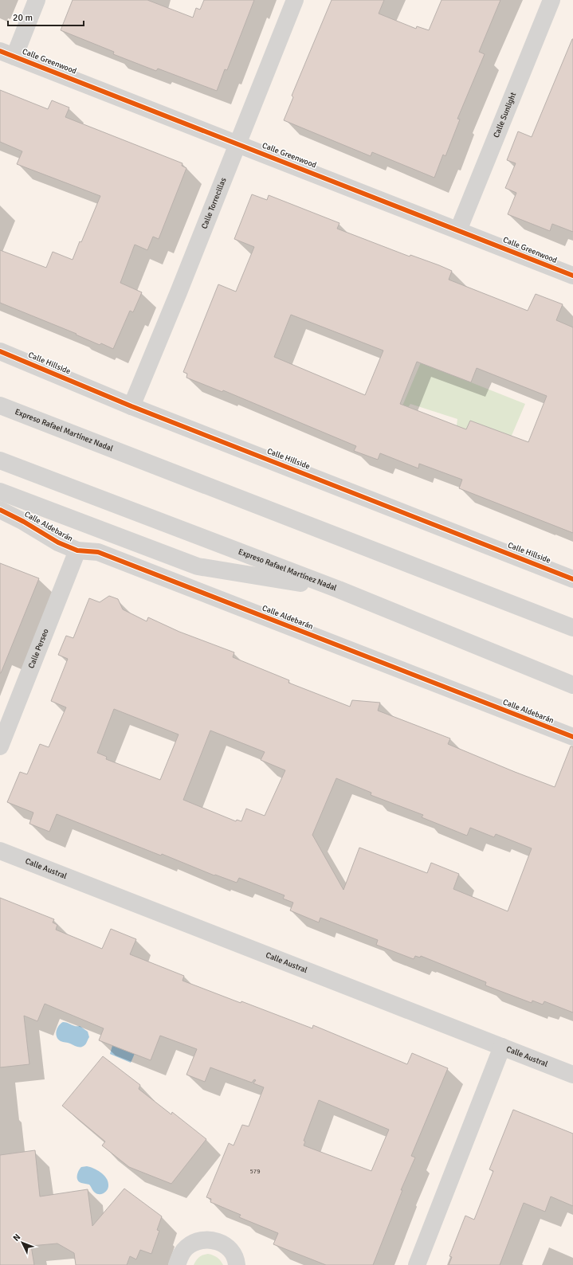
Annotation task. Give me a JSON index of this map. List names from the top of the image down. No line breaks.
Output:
{"streets":{"main road":["Calle Greenwood","Calle Sunlight","Calle Torrecillas","Calle Hillside","Expreso Rafael Martínez Nadal","Calle Aldebarán","Calle Perseo","Calle Austral"]},"crossings":[["Calle Greenwood","Calle Sunlight"],["Calle Greenwood","Calle Torrecillas"],["Calle Torrecillas","Calle Hillside"],["Calle Aldebarán","Calle Perseo"]],"house_numbers":["579"],"scale_bar":"20 m","north":"top left"}
